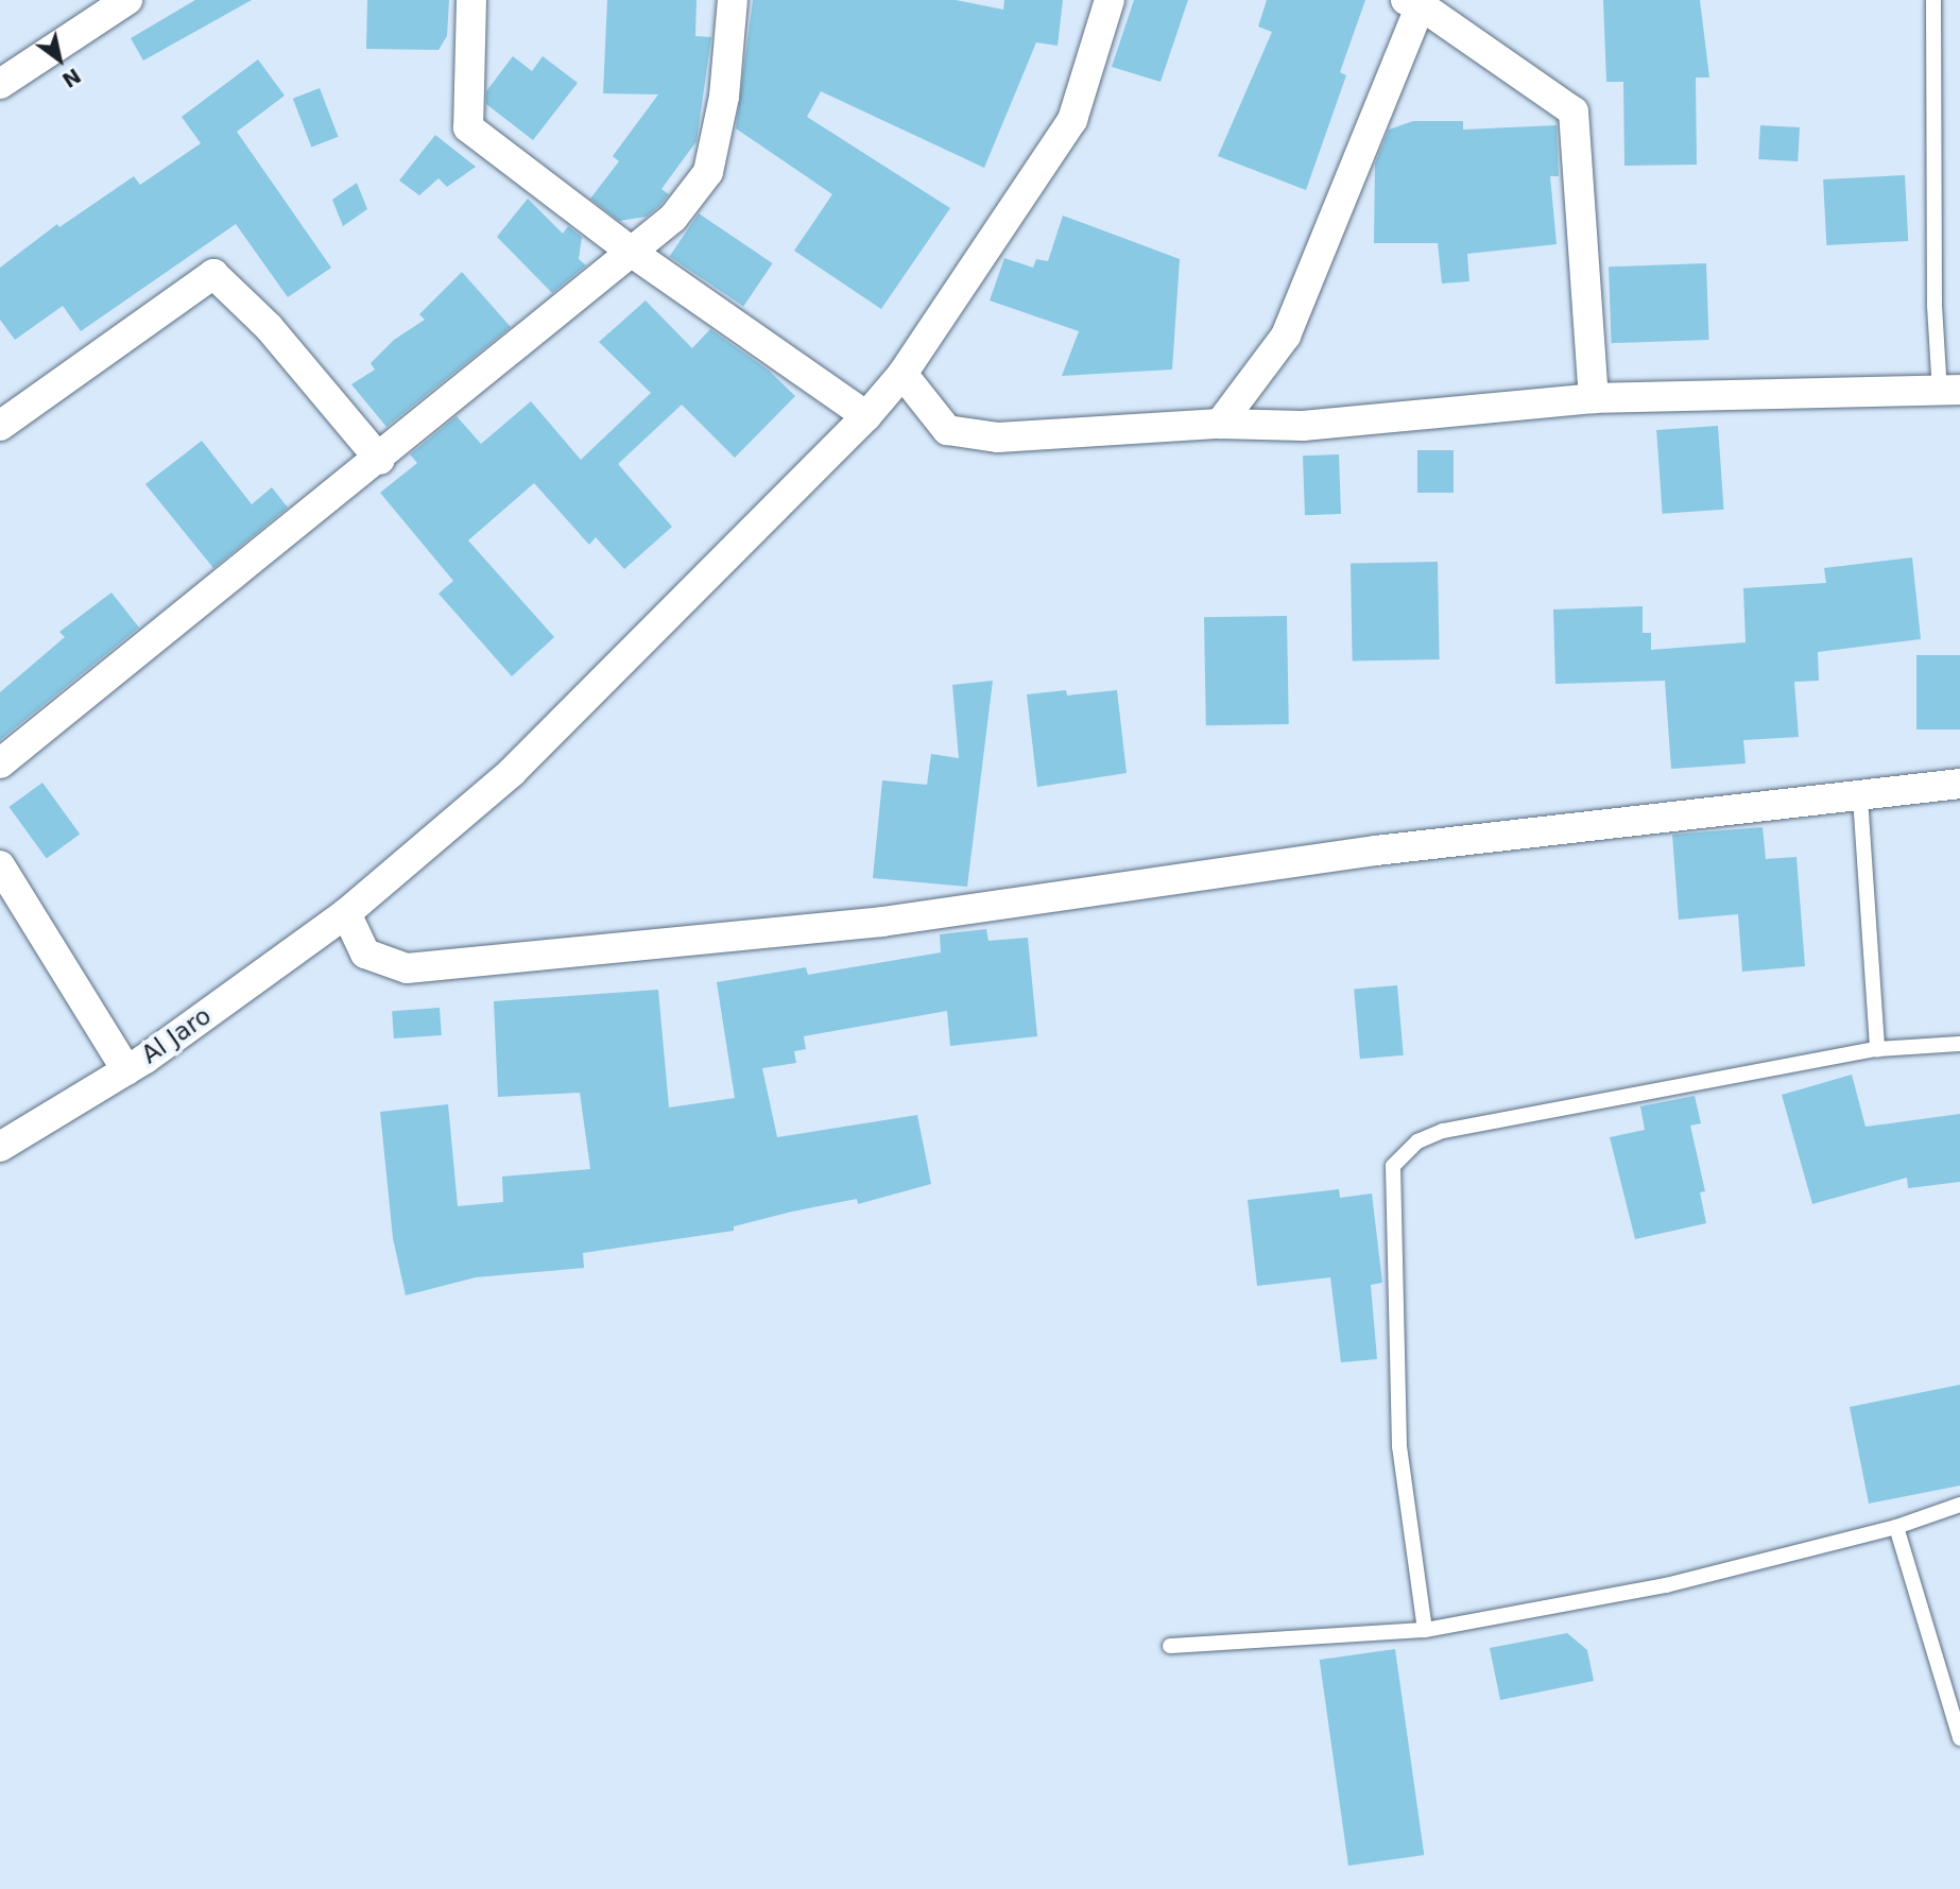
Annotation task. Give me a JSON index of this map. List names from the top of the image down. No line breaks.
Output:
{"streets":{"street":["Al Jaro"]},"north":"bottom right"}
